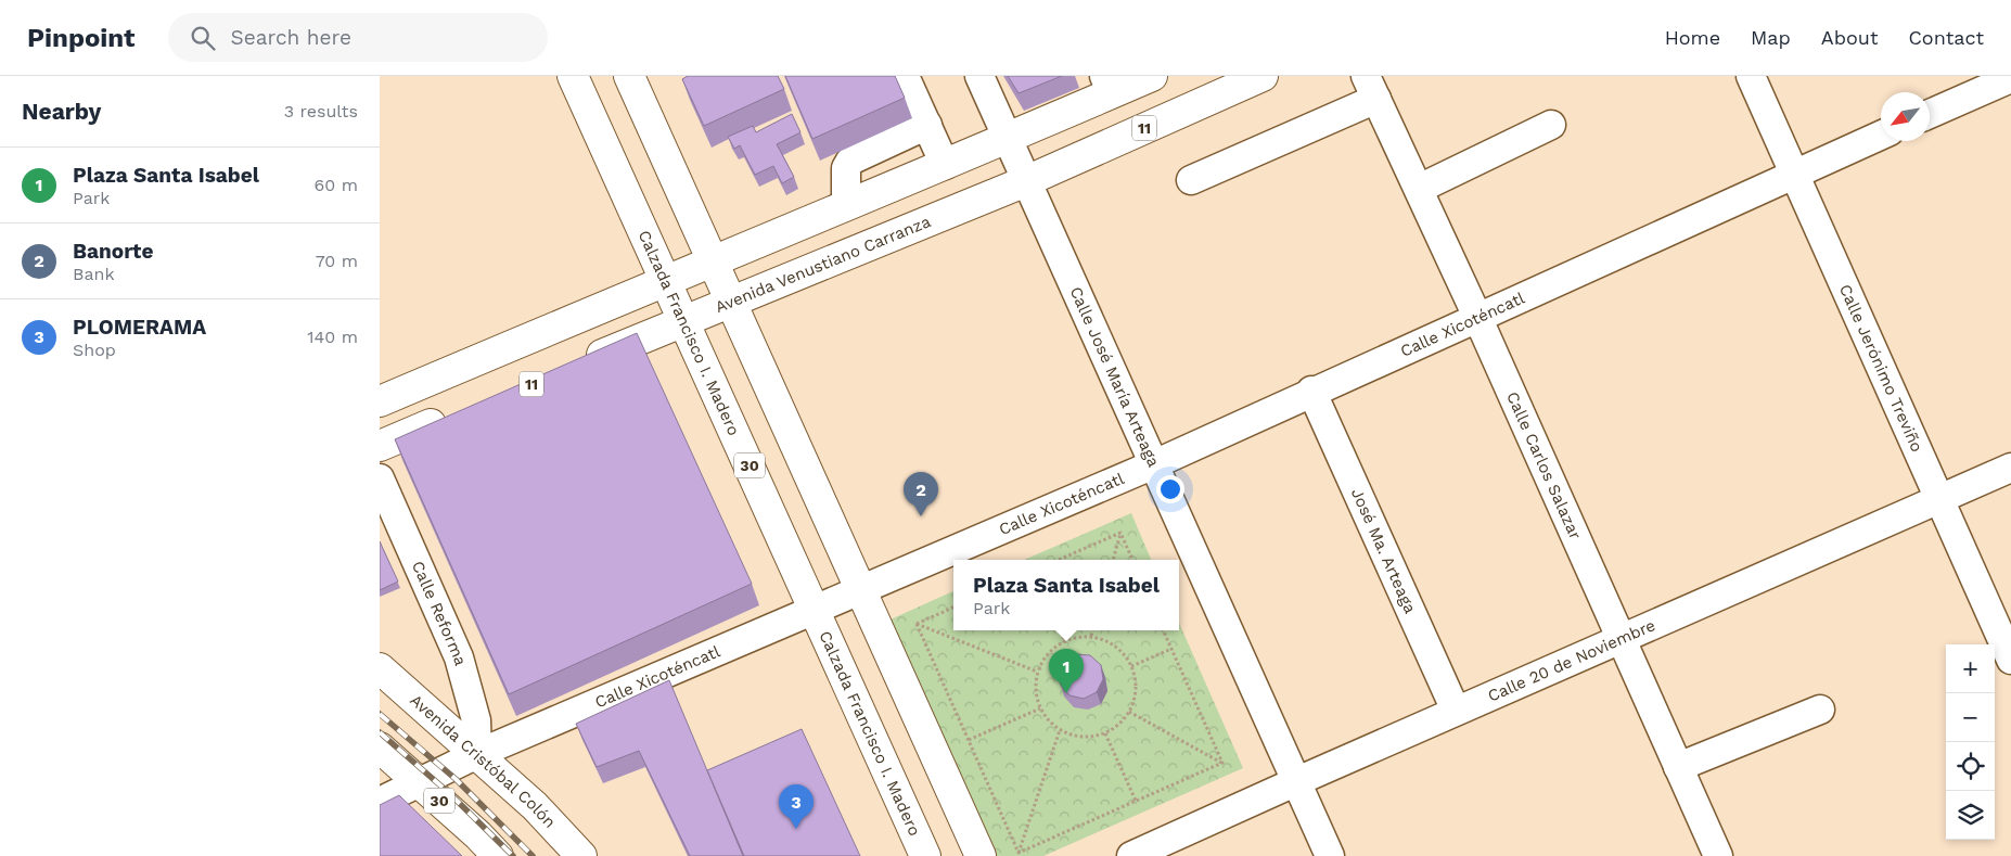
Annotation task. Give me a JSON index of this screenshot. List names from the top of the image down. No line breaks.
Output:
{"streets":{"main road":["11","Avenida Venustiano Carranza","Calzada Francisco I. Madero","30","Avenida Cristóbal Colón"],"street":["Calle Xicoténcatl","Calle Jerónimo Treviño","Calle José María Arteaga","Calle Carlos Salazar","José Ma. Arteaga","Calle Reforma","Calle 20 de Noviembre"]},"crossings":[["Avenida Venustiano Carranza","Calzada Francisco I. Madero"],["Avenida Venustiano Carranza","Calle José María Arteaga"],["Calle Xicoténcatl","Calzada Francisco I. Madero"],["Calle Xicoténcatl","Calle Jerónimo Treviño"],["Calle Xicoténcatl","Calle José María Arteaga"],["Calle Xicoténcatl","30"],["Calle Xicoténcatl","Calle Carlos Salazar"],["Calle Xicoténcatl","José Ma. Arteaga"],["Calle Xicoténcatl","Calle Reforma"],["Calle Xicoténcatl","Avenida Cristóbal Colón"],["Calle Jerónimo Treviño","Calle 20 de Noviembre"],["Calle José María Arteaga","Calle 20 de Noviembre"],["Calle Carlos Salazar","Calle 20 de Noviembre"],["José Ma. Arteaga","Calle 20 de Noviembre"],["Calle Reforma","Avenida Cristóbal Colón"]],"north":"bottom left","page":{"header":"Pinpoint","search":"Search here","nav":["Home","Map","About","Contact"],"heading":["Nearby","3 results"],"list":[{"mark":"1","name":"Plaza Santa Isabel","note":"Park","value":"60 m"},{"mark":"2","name":"Banorte","note":"Bank","value":"70 m"},{"mark":"3","name":"PLOMERAMA","note":"Shop","value":"140 m"}],"pins":["2","1","3"],"popup":["Plaza Santa Isabel","Park"],"map_buttons":["+","−"]}}
